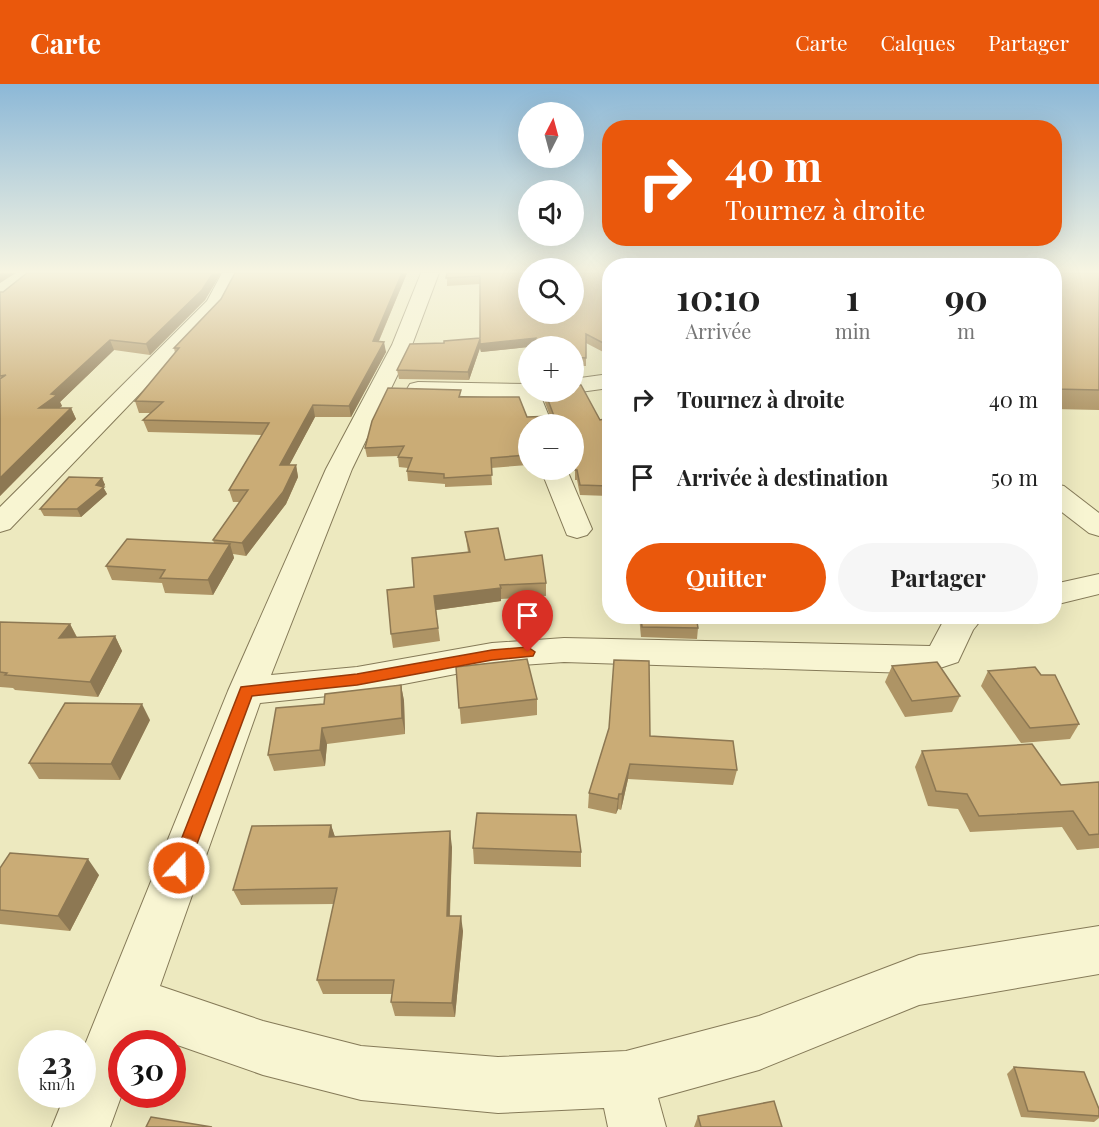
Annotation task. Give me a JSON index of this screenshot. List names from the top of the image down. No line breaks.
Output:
{"north":"top","page":{"header":"Carte","nav":["Carte","Calques","Partager"],"map_buttons":["+","−"],"turn":["40 m","Tournez à droite"],"eta":["10:10","Arrivée","1","min","90","m"],"list":[{"name":"Tournez à droite","value":"40 m"},{"name":"Arrivée à destination","value":"50 m"}],"buttons":["Quitter","Partager"],"speed":"23 km/h","limit":"30"}}
